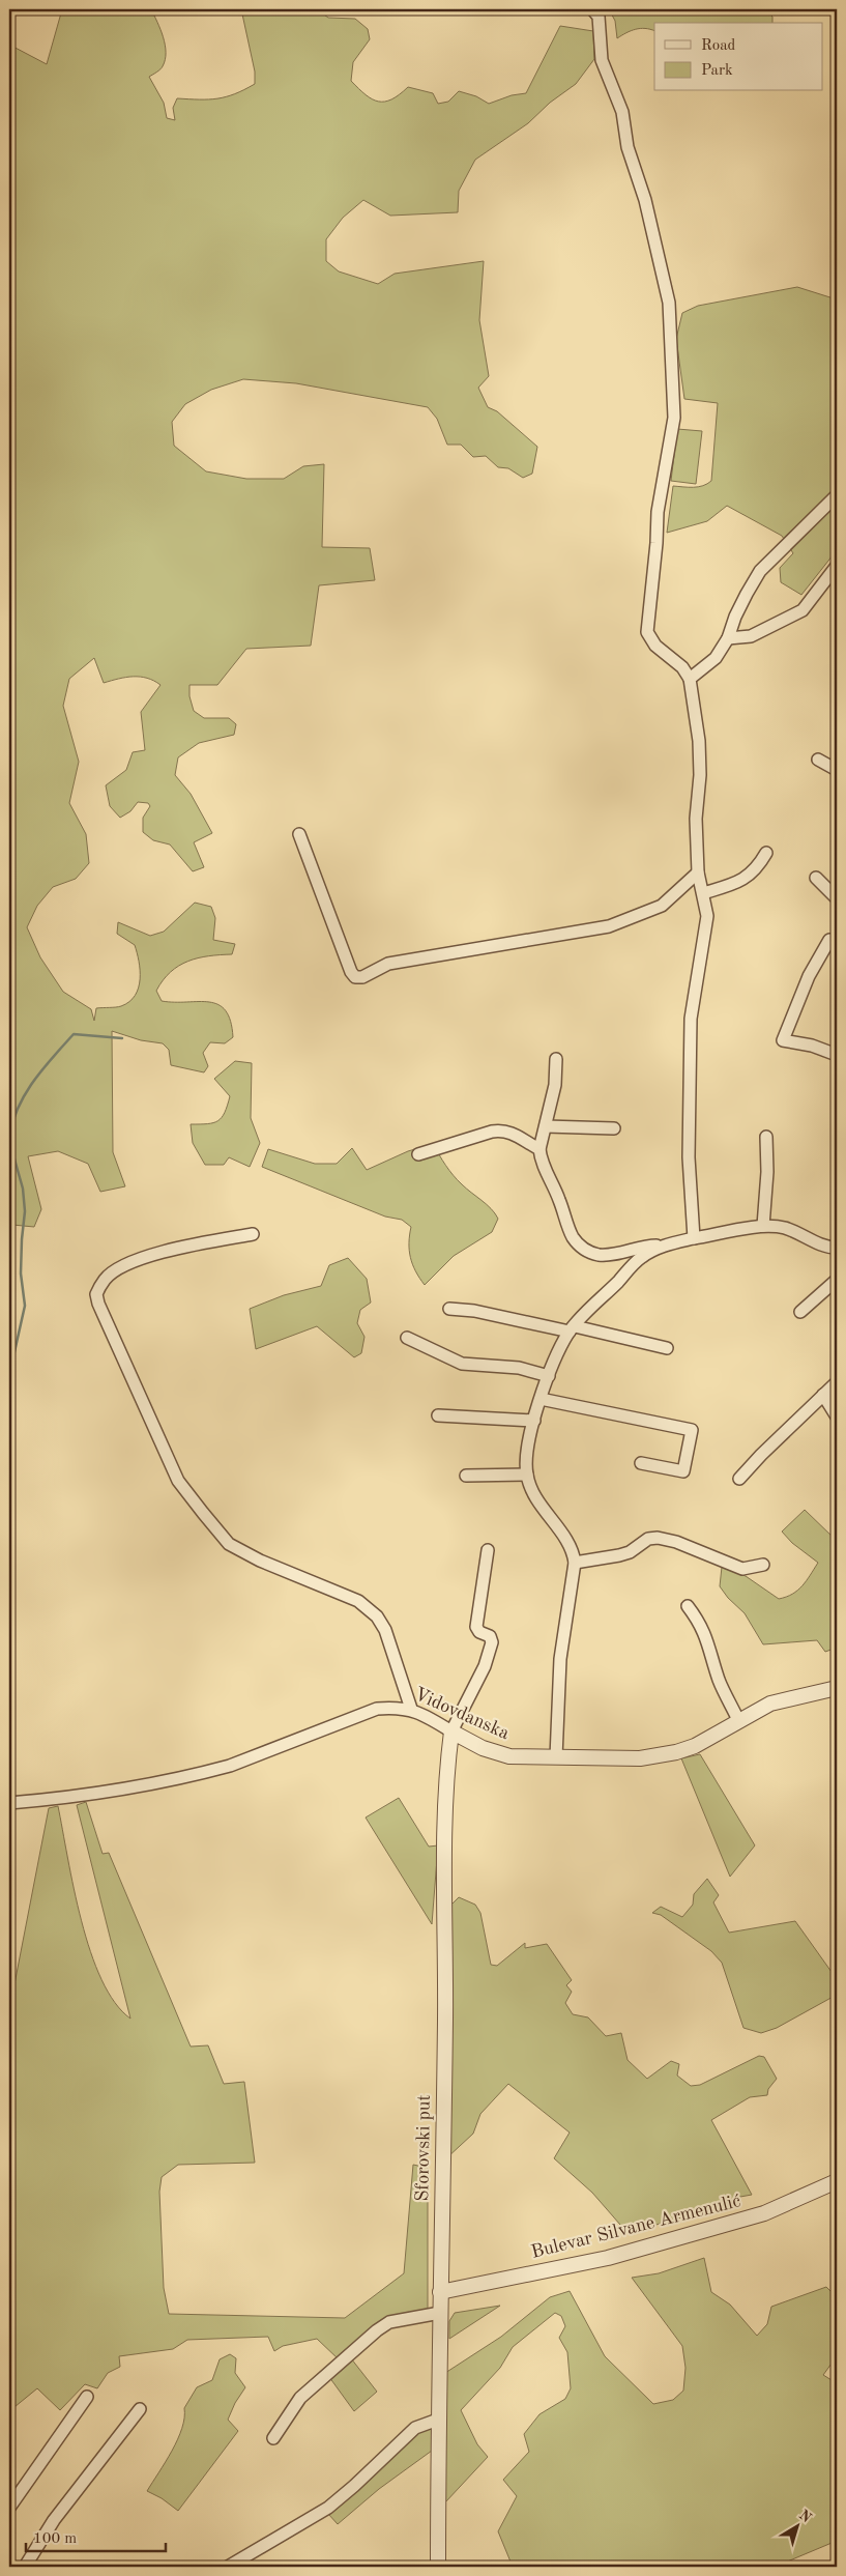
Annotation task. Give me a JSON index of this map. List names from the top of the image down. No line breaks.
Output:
{"streets":{"street":["Vidovdanska","Sforovski put","Bulevar Silvane Armenulić"]},"crossings":[["Vidovdanska","Sforovski put"],["Sforovski put","Bulevar Silvane Armenulić"]],"legend":["Road","Park"],"scale_bar":"100 m","north":"top right"}
